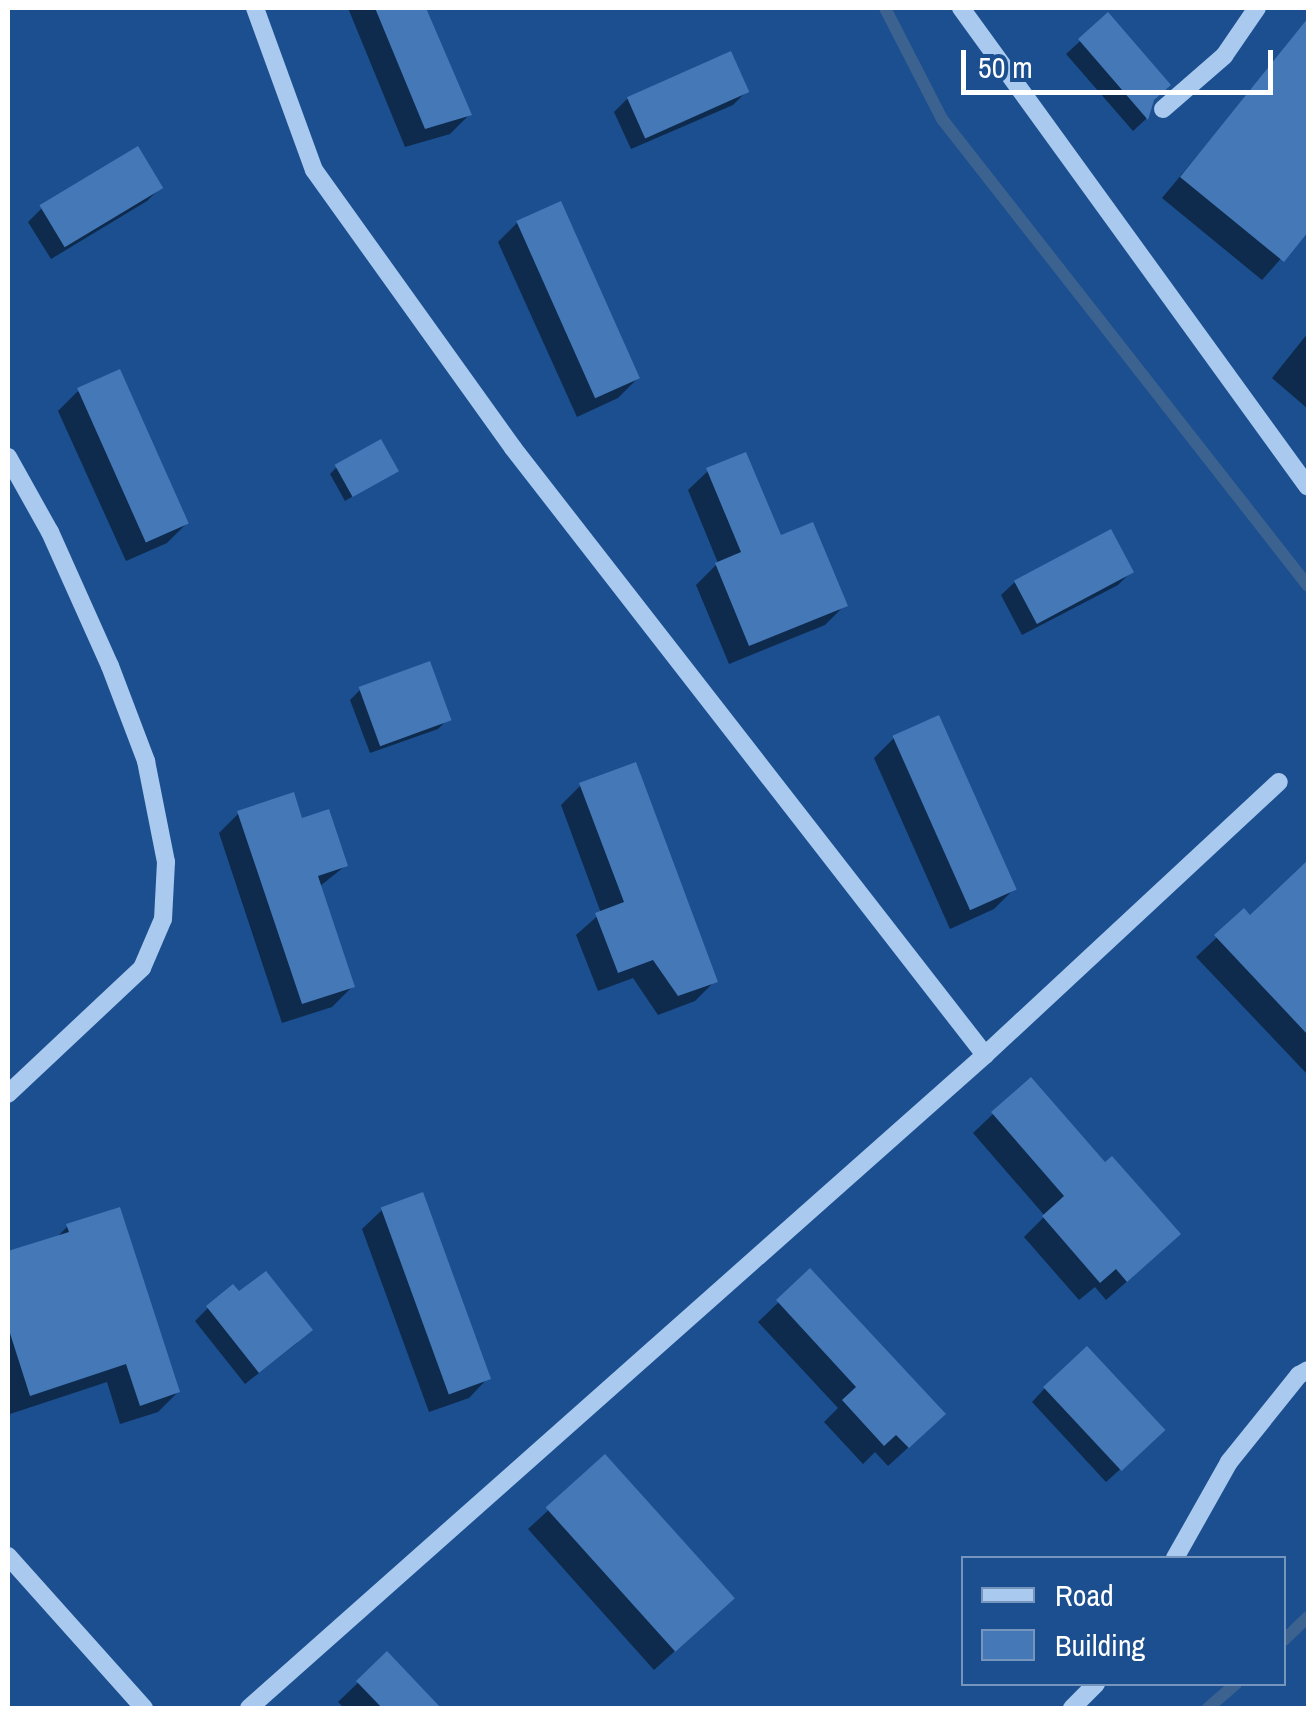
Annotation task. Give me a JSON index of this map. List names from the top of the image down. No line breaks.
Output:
{"legend":["Road","Building"],"scale_bar":"50 m"}
